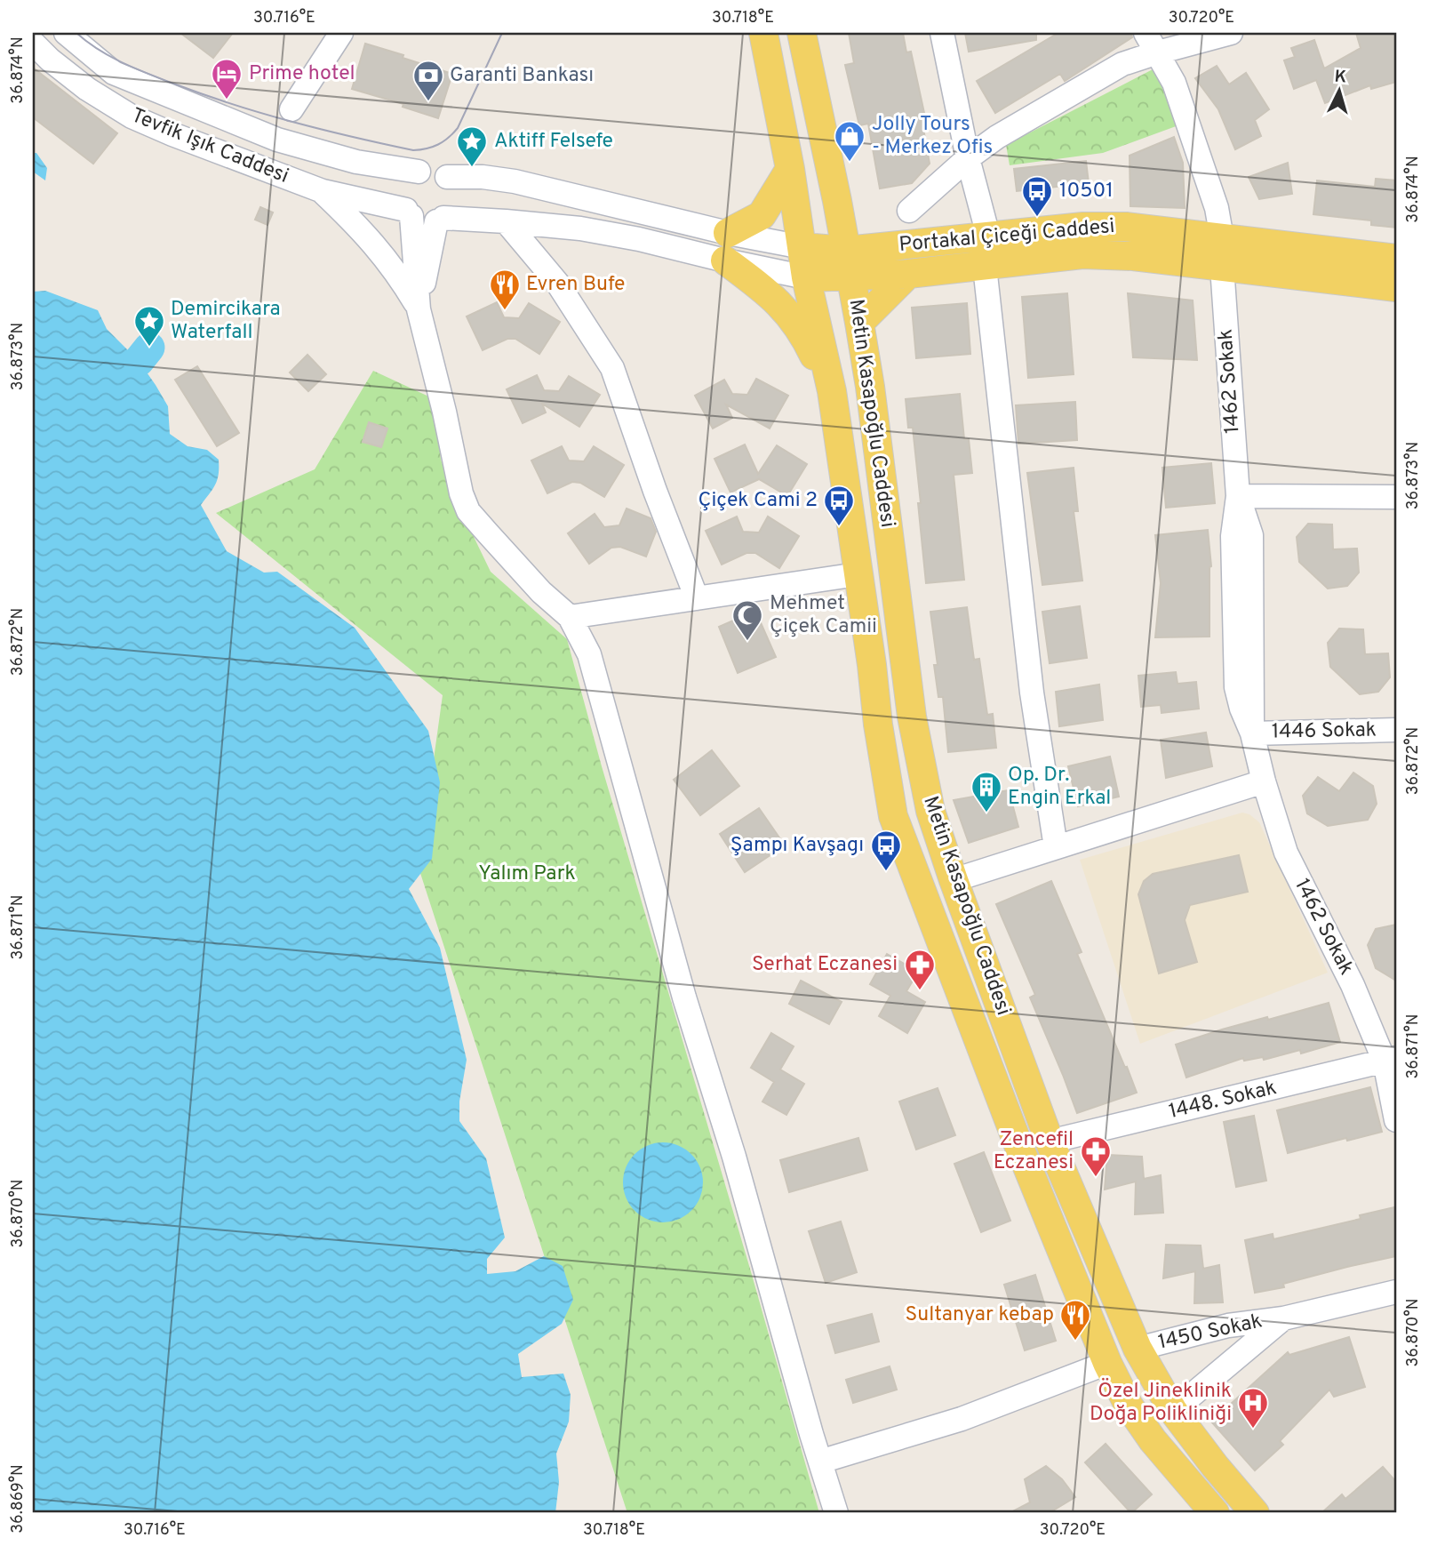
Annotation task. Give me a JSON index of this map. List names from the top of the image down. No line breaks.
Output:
{"streets":{"main road":["Portakal Çiceği Caddesi","Metin Kasapoğlu Caddesi"],"street":["Tevfik Işık Caddesi","1462 Sokak","1446 Sokak","1448. Sokak","1450 Sokak"]},"crossings":[["Portakal Çiceği Caddesi","1462 Sokak"],["Portakal Çiceği Caddesi","Metin Kasapoğlu Caddesi"],["1462 Sokak","1446 Sokak"],["1462 Sokak","1448. Sokak"],["Metin Kasapoğlu Caddesi","1448. Sokak"],["Metin Kasapoğlu Caddesi","1450 Sokak"]],"parks":["Yalım Park"],"places":{"hotel":["Prime hotel"],"bank":["Garanti Bankası"],"shop":["Jolly Tours - Merkez Ofis"],"place":["Aktiff Felsefe","Demircikara Waterfall"],"bus stop":["10501","Çiçek Cami 2","Şampı Kavşagı"],"restaurant":["Evren Bufe","Sultanyar kebap"],"mosque":["Mehmet Çiçek Camii"],"building":["Op. Dr. Engin Erkal"],"pharmacy":["Serhat Eczanesi","Zencefil Eczanesi"],"hospital":["Özel Jineklinik Doğa Polikliniği"]},"north":"top","coordinates":["30.716°E","30.718°E","30.720°E","36.874°N","36.873°N","36.872°N","36.871°N","36.870°N","36.869°N"]}
